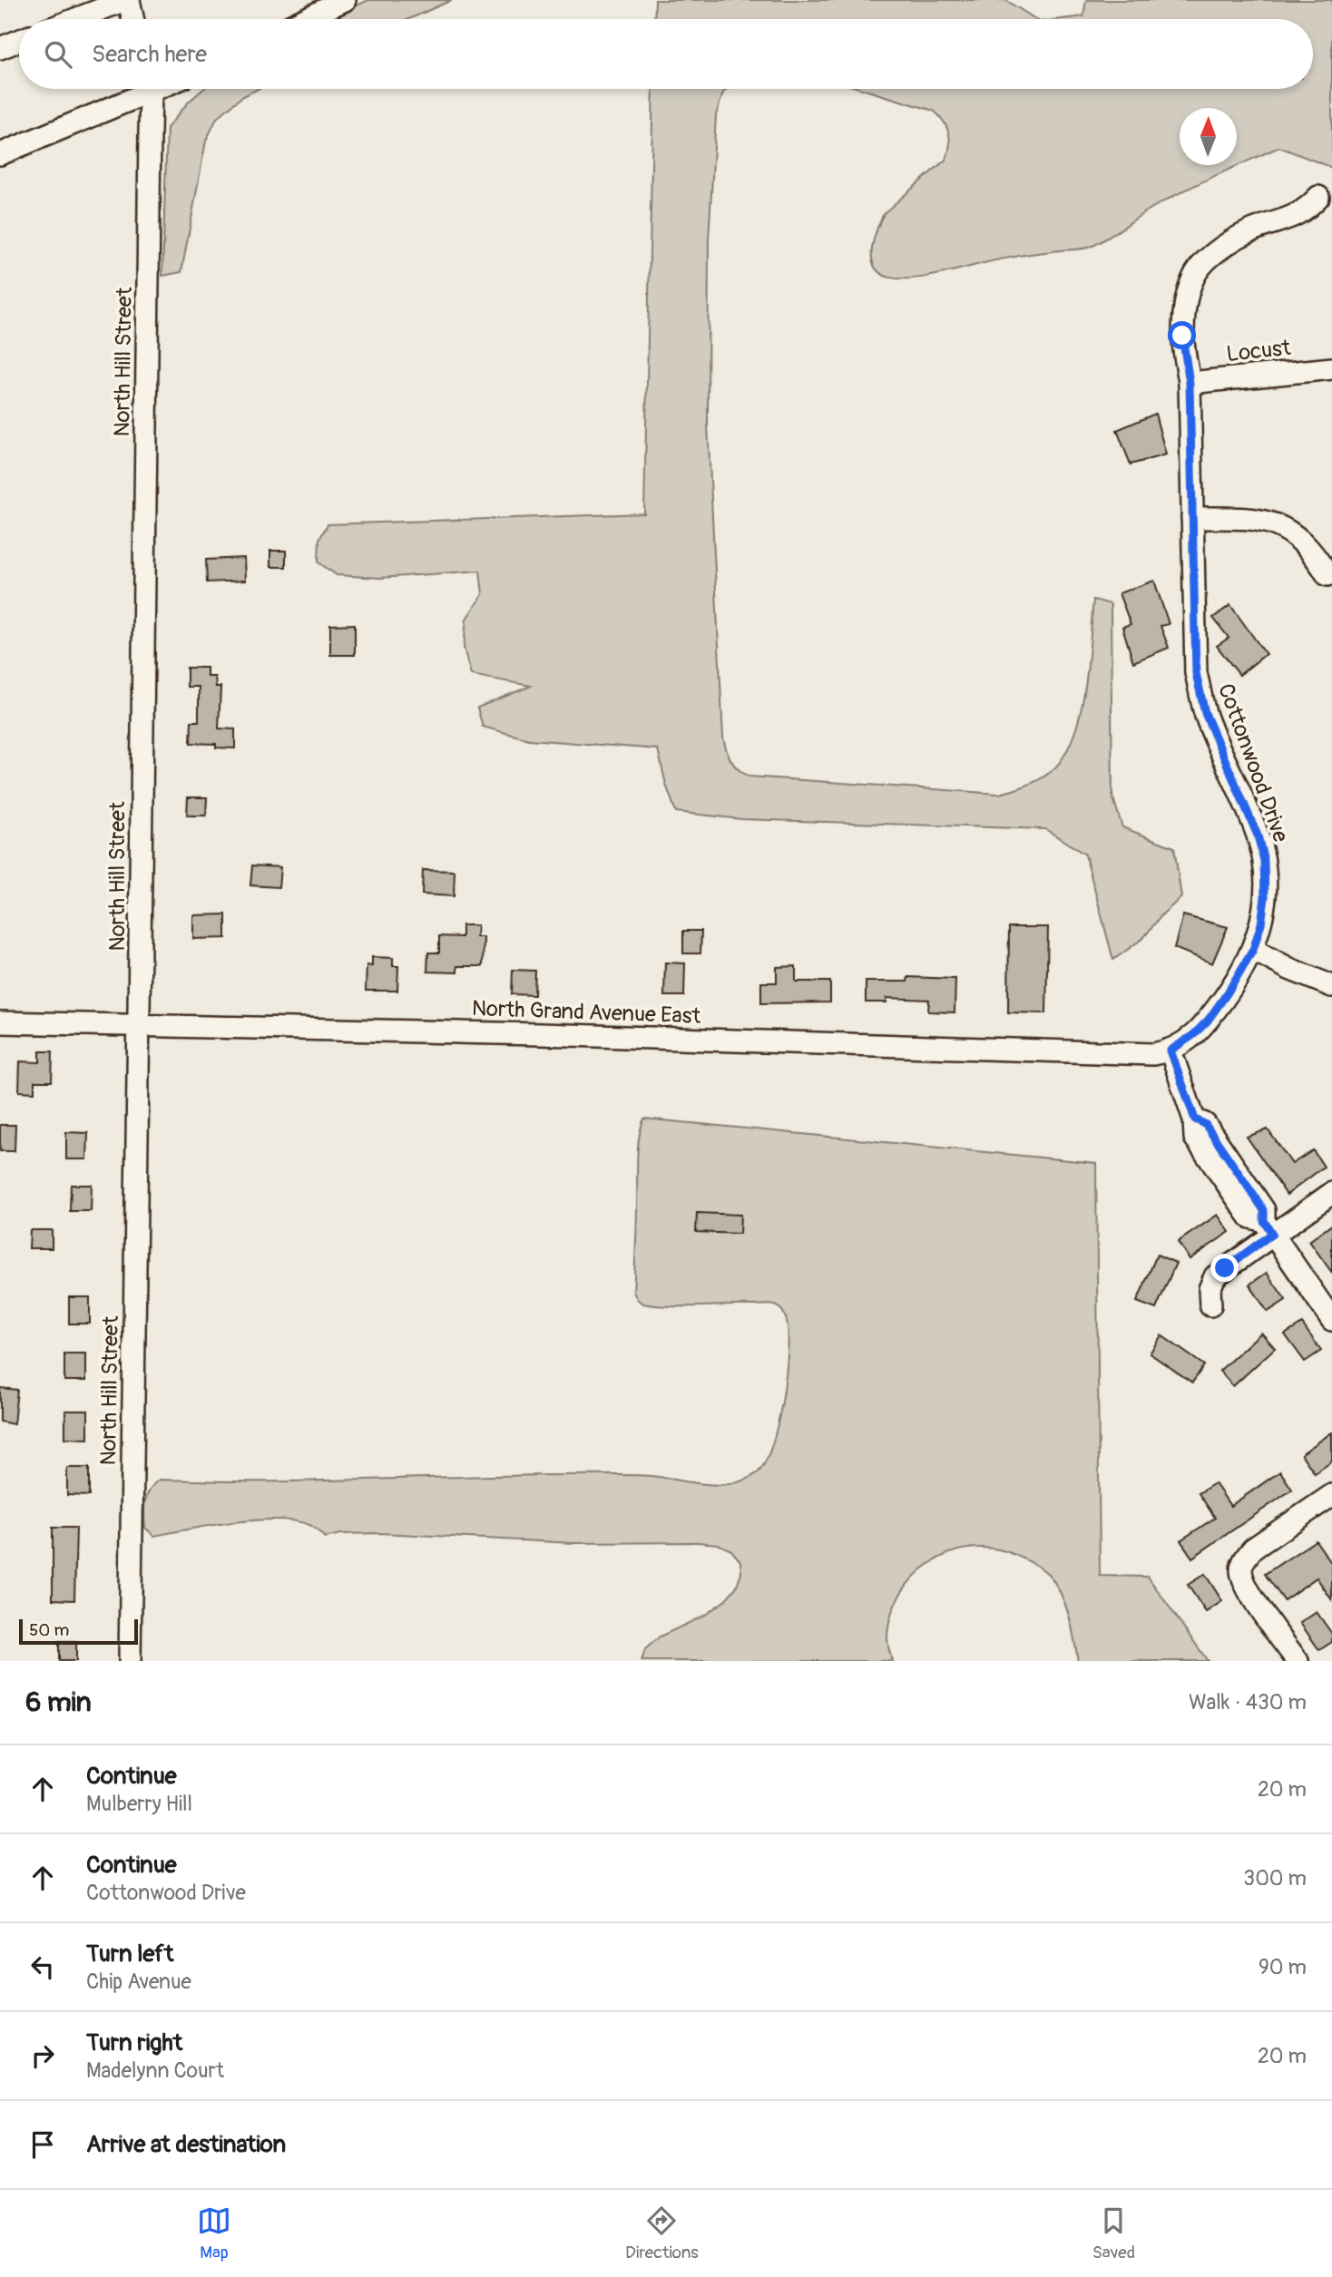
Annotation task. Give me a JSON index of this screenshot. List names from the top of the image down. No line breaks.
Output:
{"streets":{"street":["Locust","North Hill Street","Cottonwood Drive","North Grand Avenue East"]},"crossings":[["Locust","Cottonwood Drive"],["North Hill Street","North Grand Avenue East"],["Cottonwood Drive","North Grand Avenue East"]],"scale_bar":"50 m","north":"top","page":{"search":"Search here","scale":"50 m","heading":["6 min","Walk · 430 m"],"list":[["Continue","Mulberry Hill","20 m"],["Continue","Cottonwood Drive","300 m"],["Turn left","Chip Avenue","90 m"],["Turn right","Madelynn Court","20 m"],"Arrive at destination"],"nav":["Map","Directions","Saved"]}}
